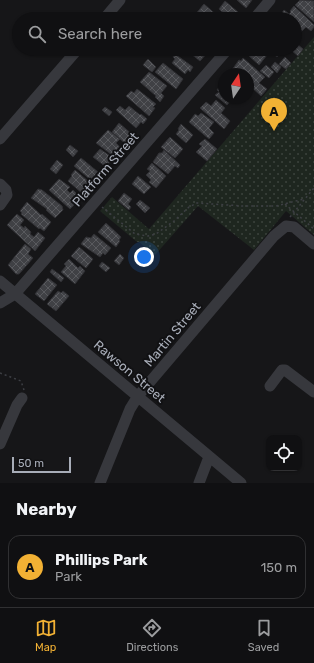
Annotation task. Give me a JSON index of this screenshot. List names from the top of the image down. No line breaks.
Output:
{"streets":{"street":["Platform Street","Martin Street","Rawson Street"]},"crossings":[["Platform Street","Rawson Street"],["Martin Street","Rawson Street"]],"scale_bar":"50 m","north":"top","page":{"search":"Search here","pins":"A","scale":"50 m","heading":"Nearby","list":[{"mark":"A","name":"Phillips Park","note":"Park","value":"150 m"}],"nav":["Map","Directions","Saved"]}}
